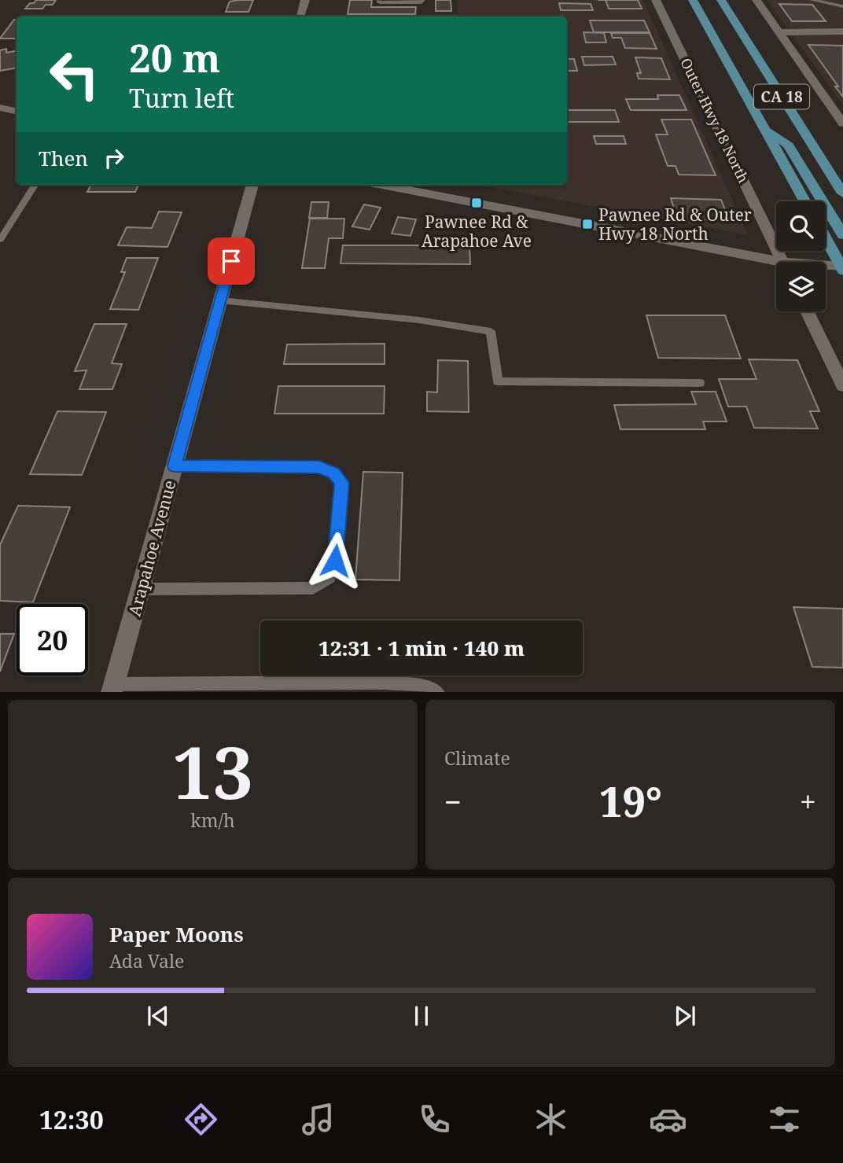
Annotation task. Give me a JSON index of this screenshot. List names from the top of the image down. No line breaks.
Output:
{"streets":{"main road":["CA 18"],"street":["Outer Hwy 18 North","Arapahoe Avenue"]},"places":{"transit":["Pawnee Rd & Arapahoe Ave","Pawnee Rd & Outer Hwy 18 North"]},"page":{"turn":["20 m","Turn left"],"then":"Then","limit":"20","trip":"12:31 · 1 min · 140 m","tile":[["13","km/h"],"Climate"],"heat":["−","19°","+"],"song":["Paper Moons","Ada Vale"],"tabs":"12:30"}}
